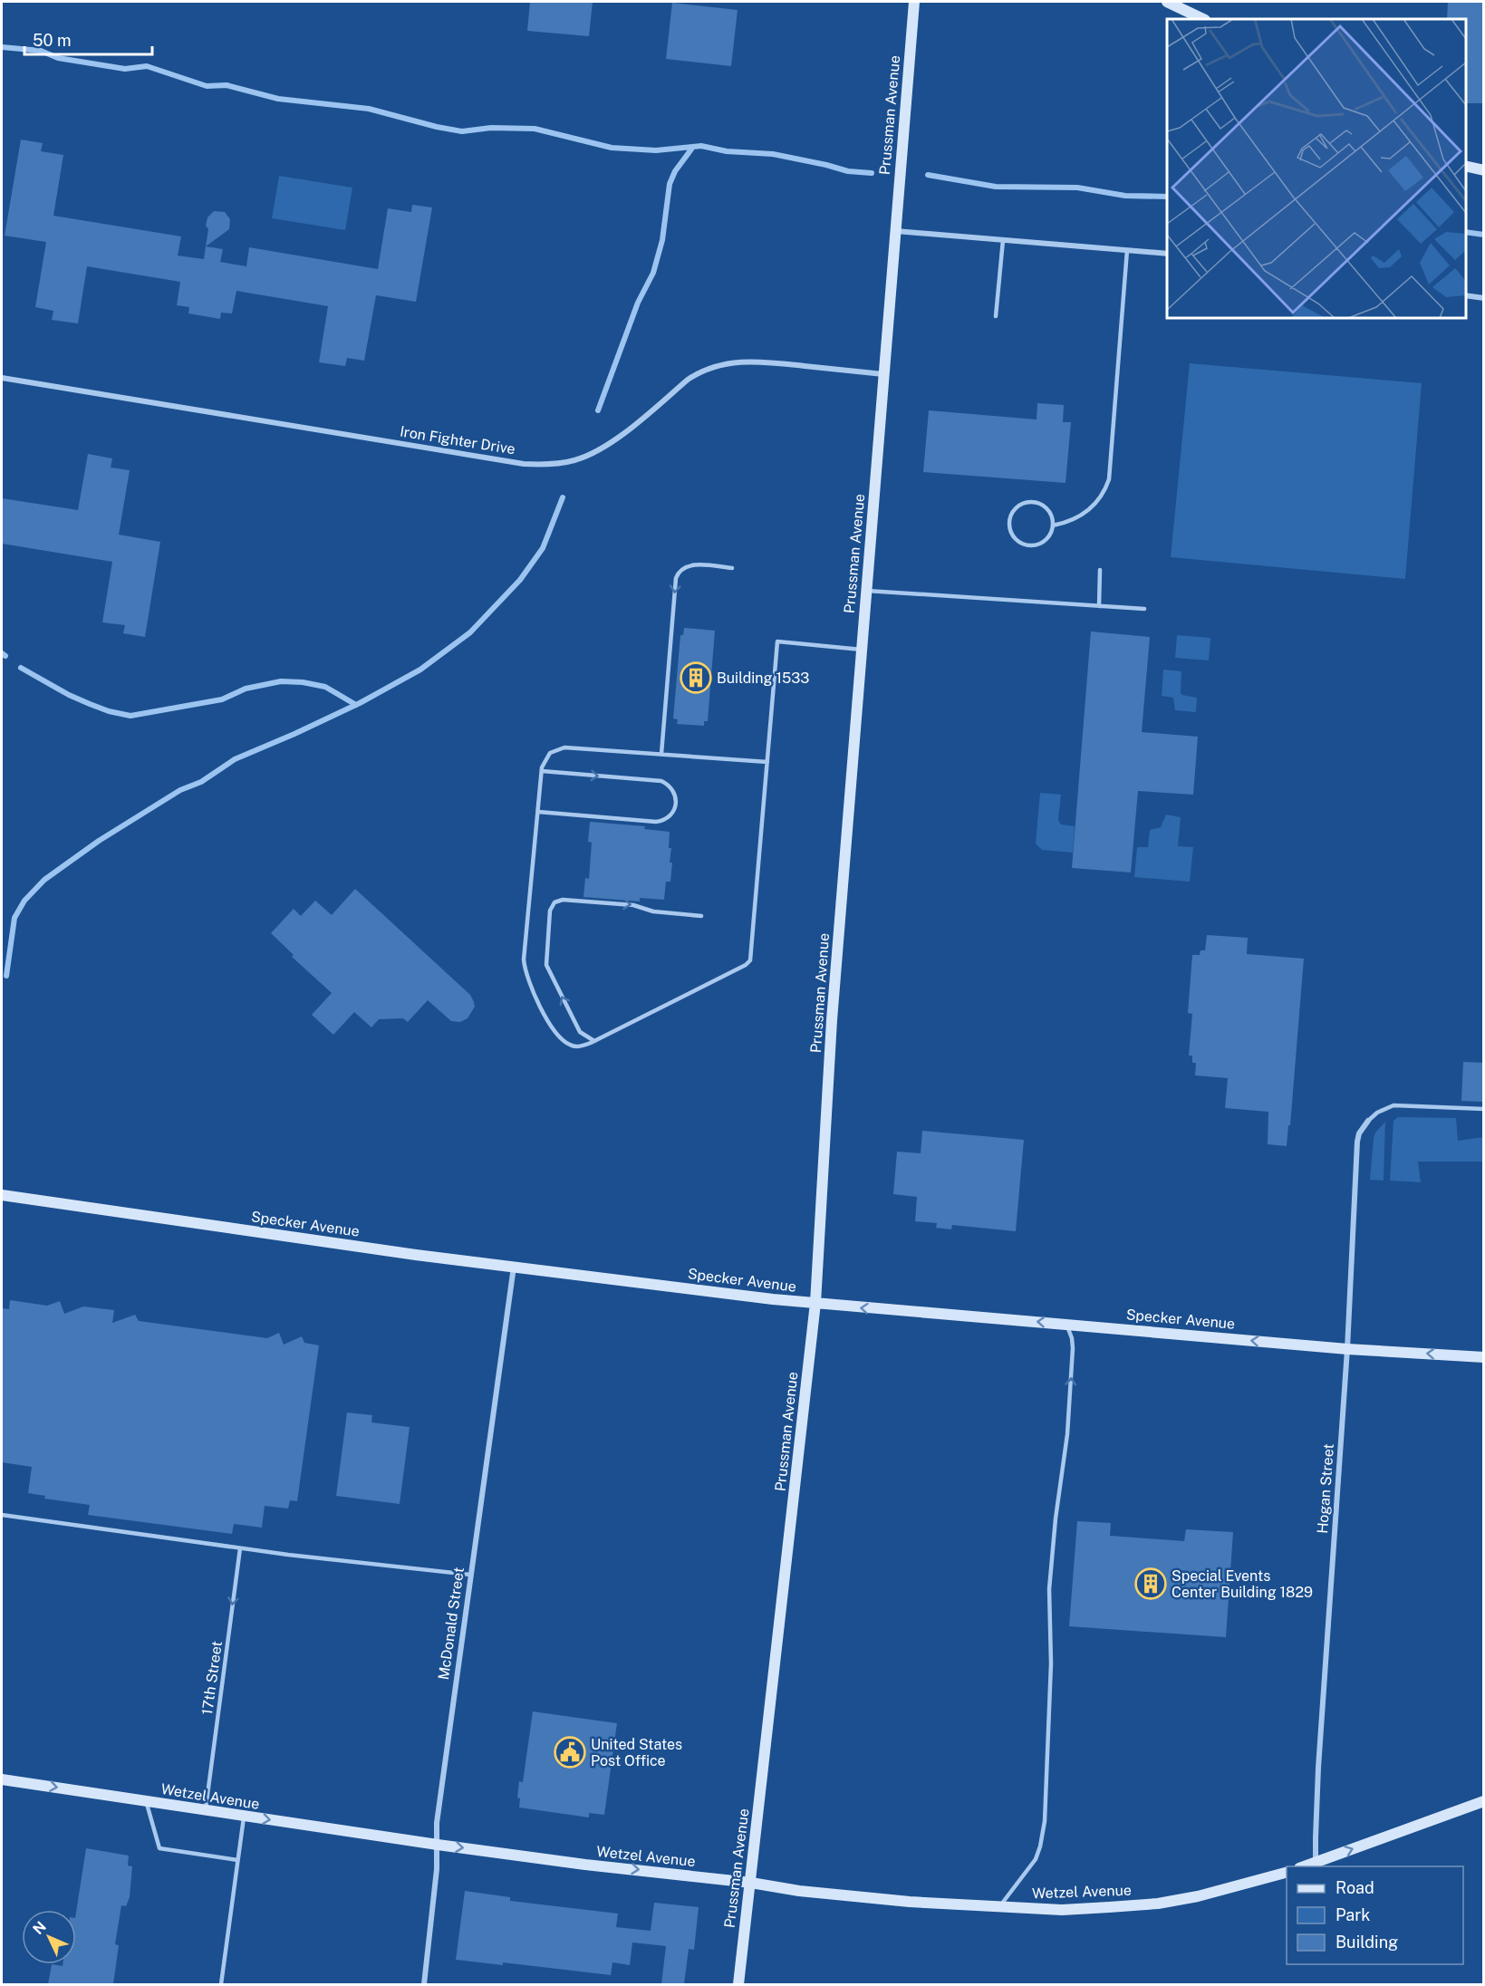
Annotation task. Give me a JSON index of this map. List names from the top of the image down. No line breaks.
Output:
{"streets":{"street":["Prussman Avenue","Iron Fighter Drive","Specker Avenue","Hogan Street","McDonald Street","Wetzel Avenue"],"lane":["17th Street"]},"crossings":[["Prussman Avenue","Iron Fighter Drive"],["Prussman Avenue","Specker Avenue"],["Prussman Avenue","Wetzel Avenue"],["Specker Avenue","Hogan Street"],["Specker Avenue","McDonald Street"],["McDonald Street","Wetzel Avenue"],["17th Street","Wetzel Avenue"]],"one_way":["Specker Avenue","17th Street","Wetzel Avenue"],"places":{"building":["Building 1533","Special Events Center Building 1829"],"public building":["United States Post Office"]},"legend":["Road","Park","Building"],"scale_bar":"50 m","north":"top left"}
